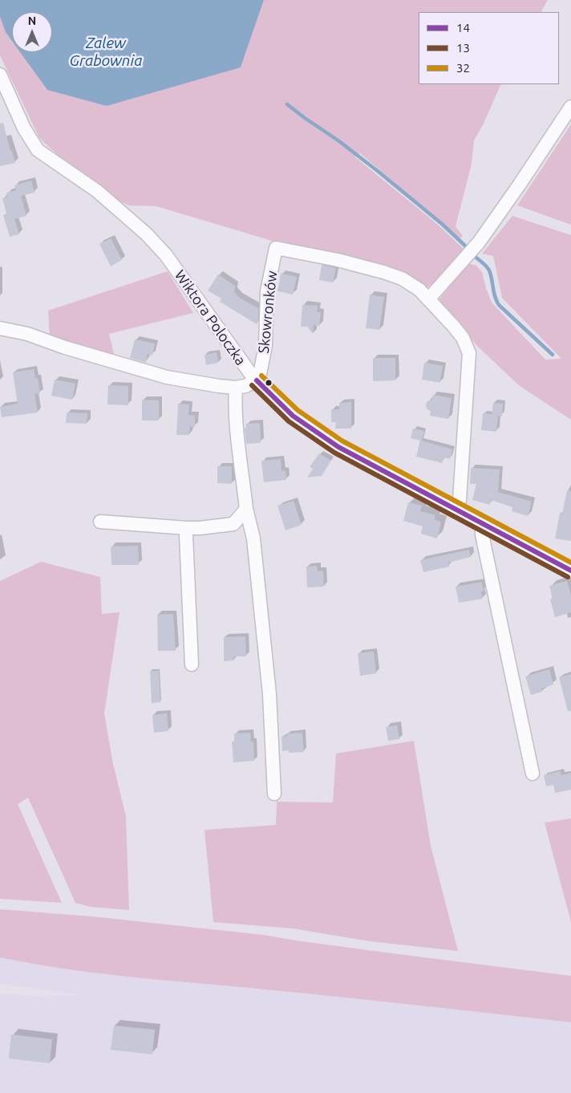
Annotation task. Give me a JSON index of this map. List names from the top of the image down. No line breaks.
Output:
{"streets":{"street":["Skowronków","Wiktora Poloczka"]},"crossings":[["Skowronków","Wiktora Poloczka"]],"water":["Zalew Grabownia"],"lines":["transit line 32","transit line 14","transit line 13"],"legend":["14","13","32"],"north":"top"}
